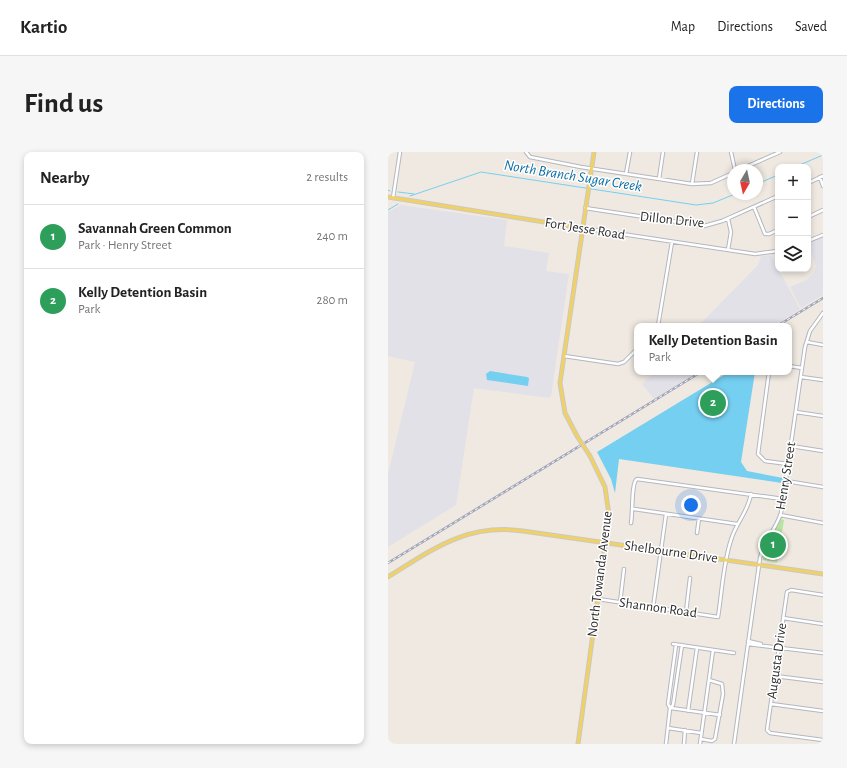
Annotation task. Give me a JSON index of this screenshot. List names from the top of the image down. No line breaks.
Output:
{"streets":{"main road":["Fort Jesse Road","Shelbourne Drive","North Towanda Avenue"],"street":["Dillon Drive","Henry Street","Shannon Road","Augusta Drive"]},"crossings":[["Dillon Drive","North Towanda Avenue"],["Fort Jesse Road","North Towanda Avenue"],["Henry Street","Shelbourne Drive"],["Shelbourne Drive","North Towanda Avenue"],["Shelbourne Drive","Shannon Road"],["North Towanda Avenue","Shannon Road"]],"water":["North Branch Sugar Creek"],"north":"bottom","page":{"header":"Kartio","nav":["Map","Directions","Saved"],"buttons":"Directions","title":"Find us","heading":["Nearby","2 results"],"map_buttons":["+","−"],"list":[{"mark":"1","name":"Savannah Green Common","note":"Park · Henry Street","value":"240 m"},{"mark":"2","name":"Kelly Detention Basin","note":"Park","value":"280 m"}],"popup":["Kelly Detention Basin","Park"],"pins":["2","1"]}}
